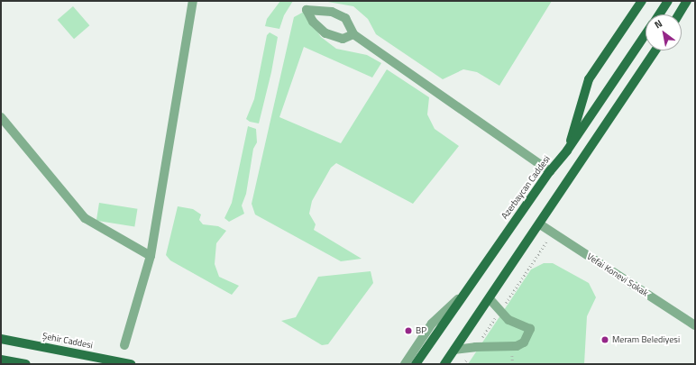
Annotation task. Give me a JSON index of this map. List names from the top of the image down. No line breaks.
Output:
{"streets":{"main road":["Azerbaycan Caddesi","Şehir Caddesi"],"street":["Vefai Konevi Sokak"]},"places":["BP","Meram Belediyesi"],"north":"top left"}
